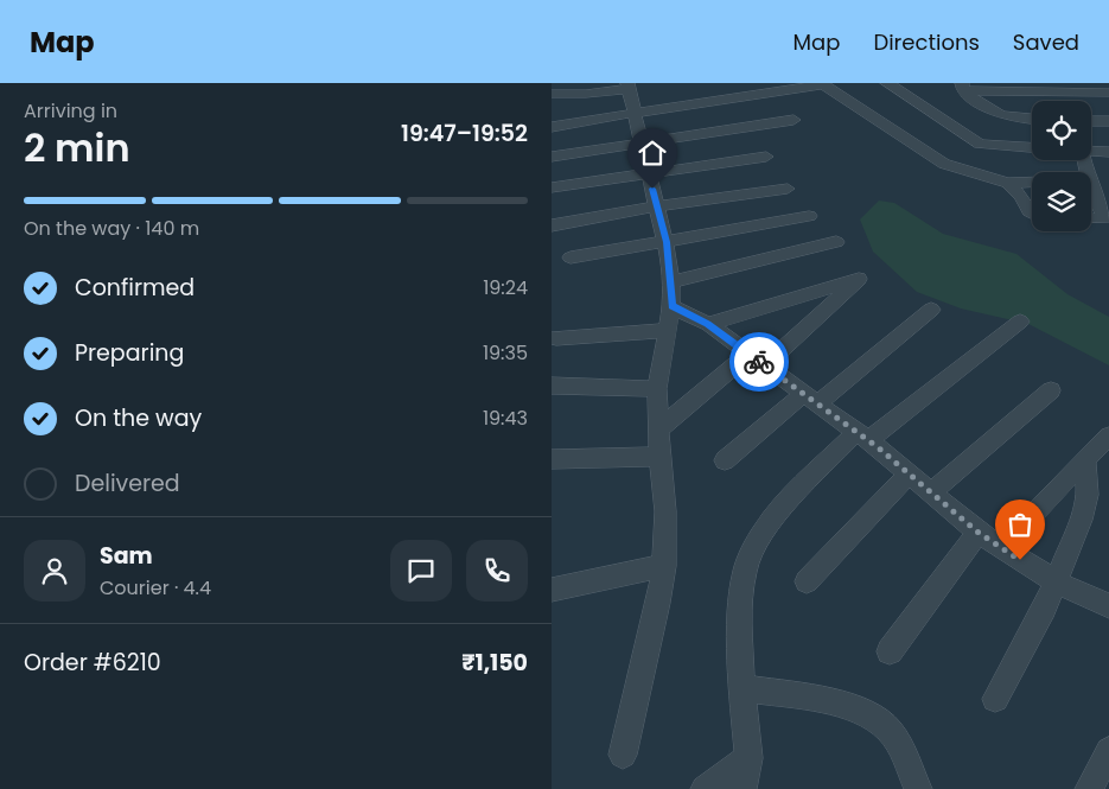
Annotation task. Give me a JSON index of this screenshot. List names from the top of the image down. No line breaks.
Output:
{"page":{"header":"Map","nav":["Map","Directions","Saved"],"heading":["2 min","Arriving in","19:47–19:52"],"panel":["Sam","Courier · 4.4","Order #6210","₹1,150"],"bar":"On the way · 140 m","list":[["Confirmed","19:24"],["Preparing","19:35"],["On the way","19:43"],"Delivered"]}}
